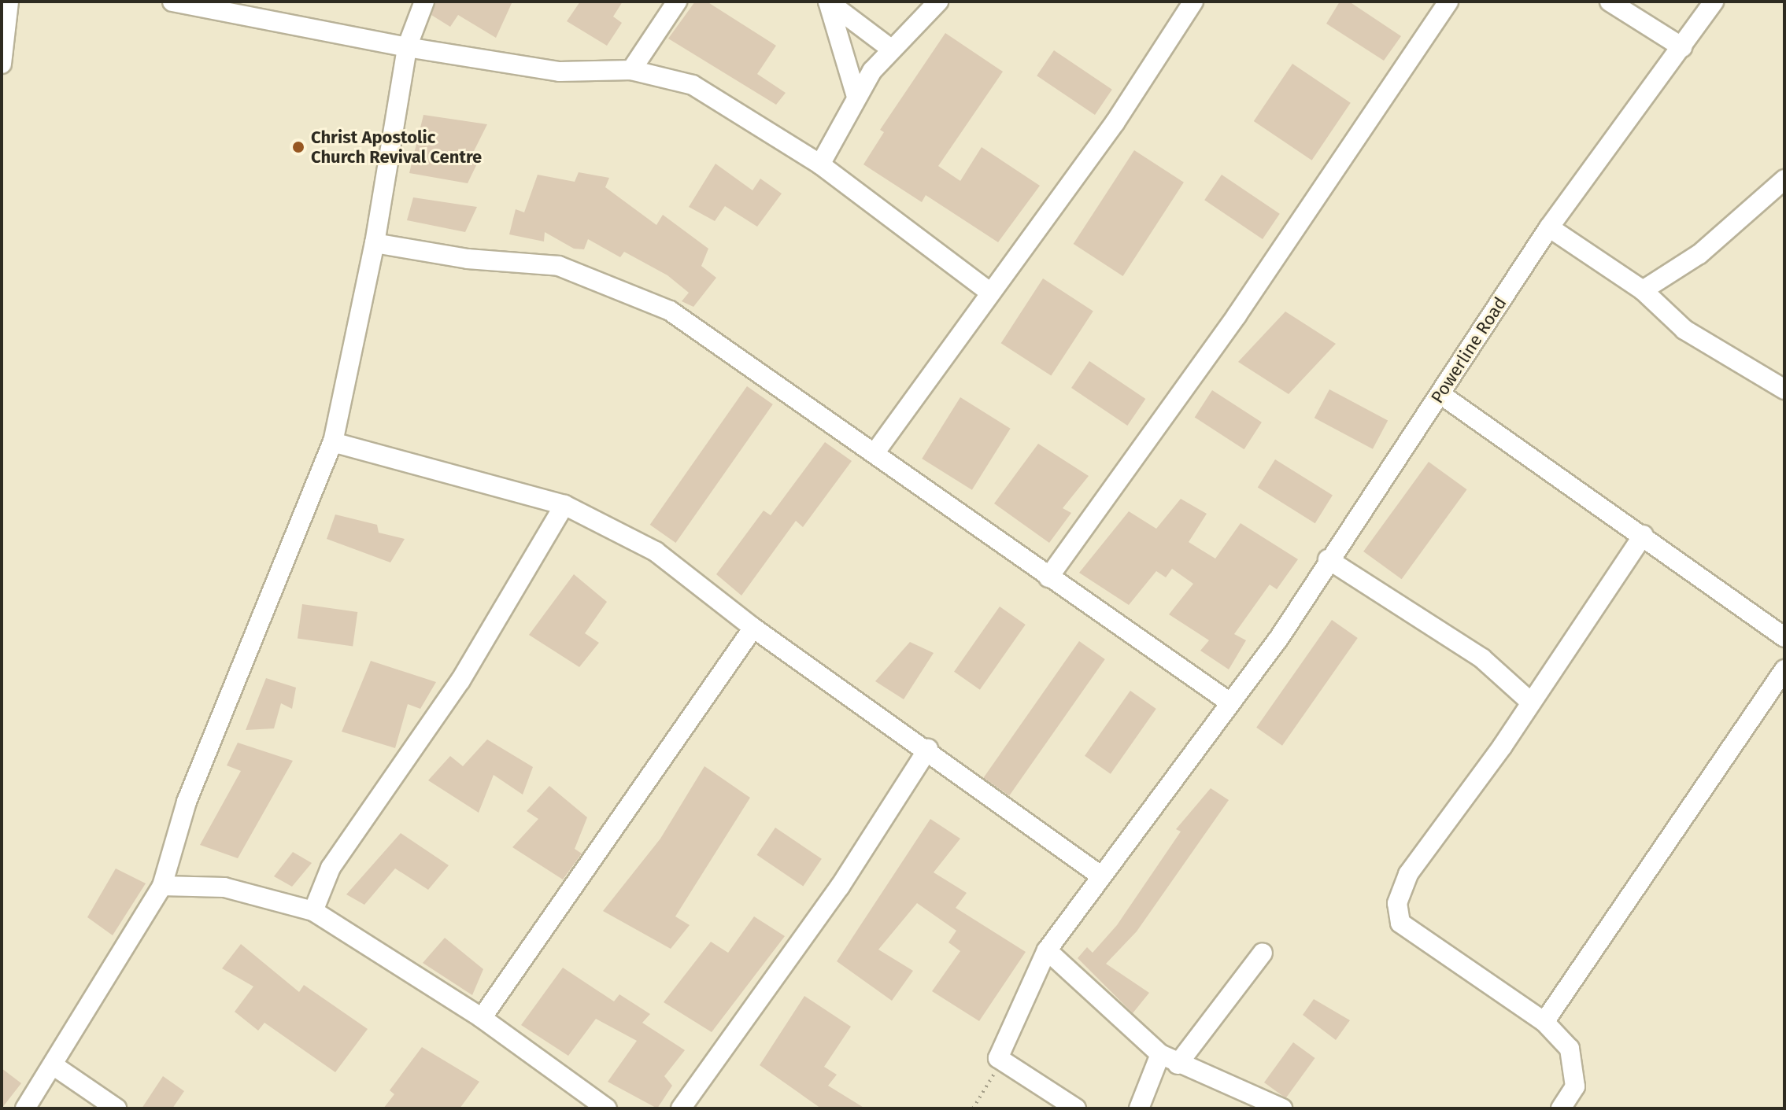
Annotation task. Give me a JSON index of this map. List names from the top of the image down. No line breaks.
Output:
{"streets":{"street":["Powerline Road"]},"places":["Christ Apostolic Church Revival Centre"]}
